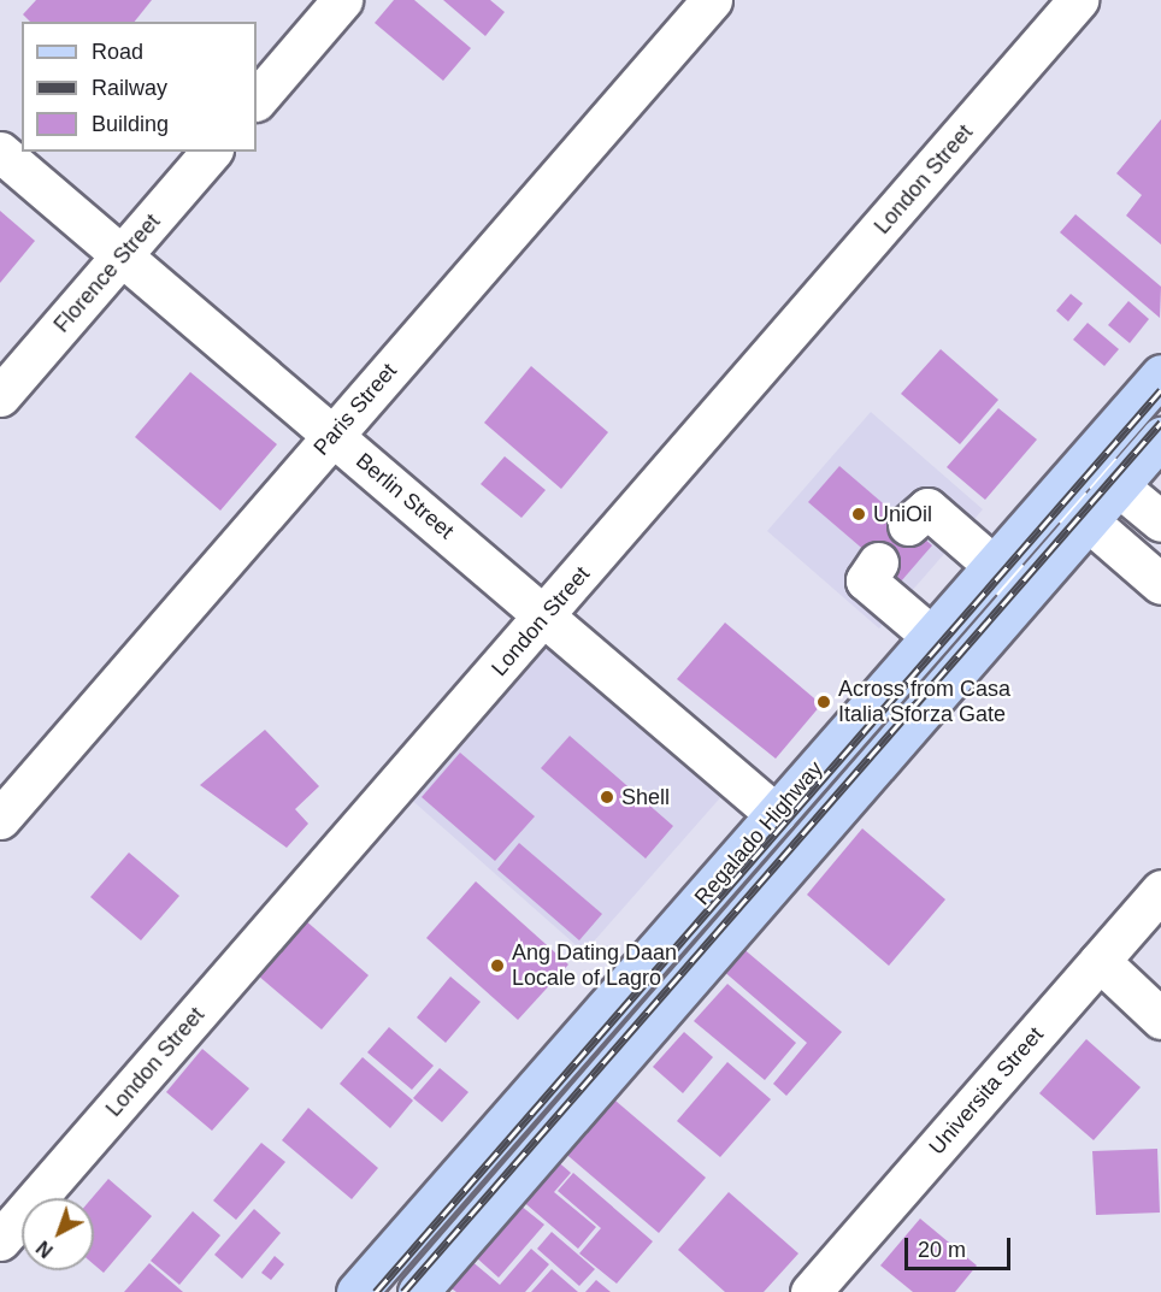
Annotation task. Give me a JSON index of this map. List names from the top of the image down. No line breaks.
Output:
{"streets":{"main road":["Regalado Highway"],"street":["London Street","Florence Street","Paris Street","Berlin Street","Universita Street"]},"crossings":[["London Street","Berlin Street"],["Florence Street","Berlin Street"],["Paris Street","Berlin Street"],["Berlin Street","Regalado Highway"]],"places":["UniOil","Across from Casa Italia Sforza Gate","Shell","Ang Dating Daan Locale of Lagro"],"legend":["Road","Railway","Building"],"scale_bar":"20 m","north":"bottom left"}
